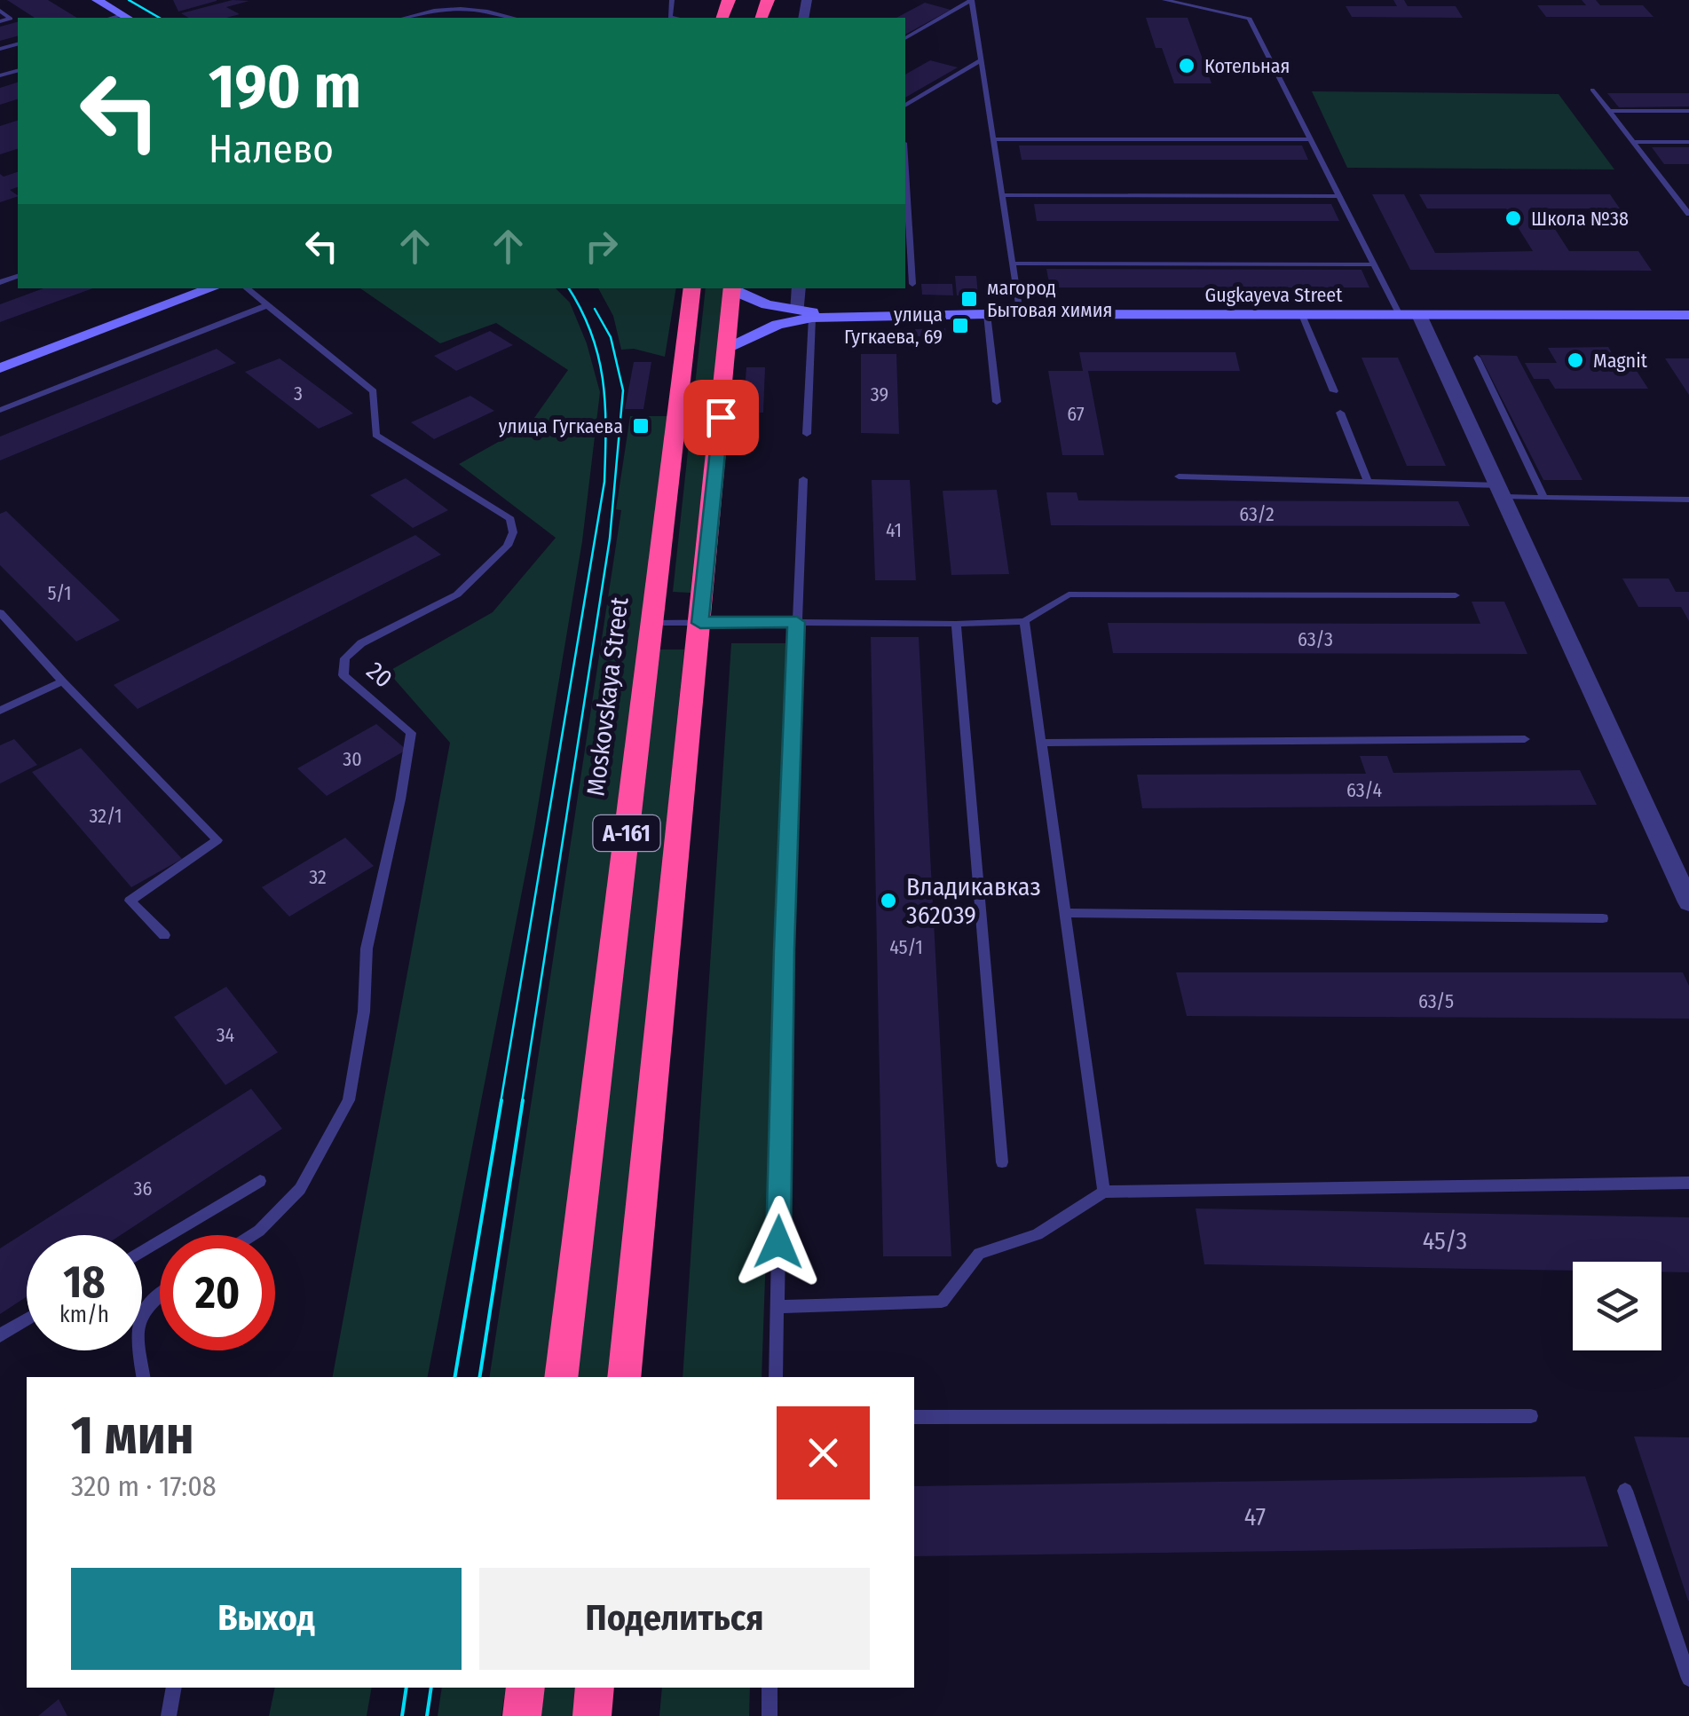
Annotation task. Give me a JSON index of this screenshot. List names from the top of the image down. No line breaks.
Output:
{"streets":{"highway":["Moskovskaya Street","А-161"],"street":["Gugkayeva Street"],"lane":["20"]},"crossings":[["Gugkayeva Street","А-161"]],"places":{"other":["Котельная","Школа №38","Magnit","Владикавказ 362039"],"transit":["магород Бытовая химия","улица Гугкаева, 69","улица Гугкаева"]},"house_numbers":["3","39","67","63/2","41","5/1","63/3","30","63/4","32/1","32","45/1","63/5","34","36","45/3","47"],"page":{"turn":["190 m","Налево"],"speed":"18 km/h","limit":"20","heading":["1 мин","320 m · 17:08"],"buttons":["Выход","Поделиться"]}}
